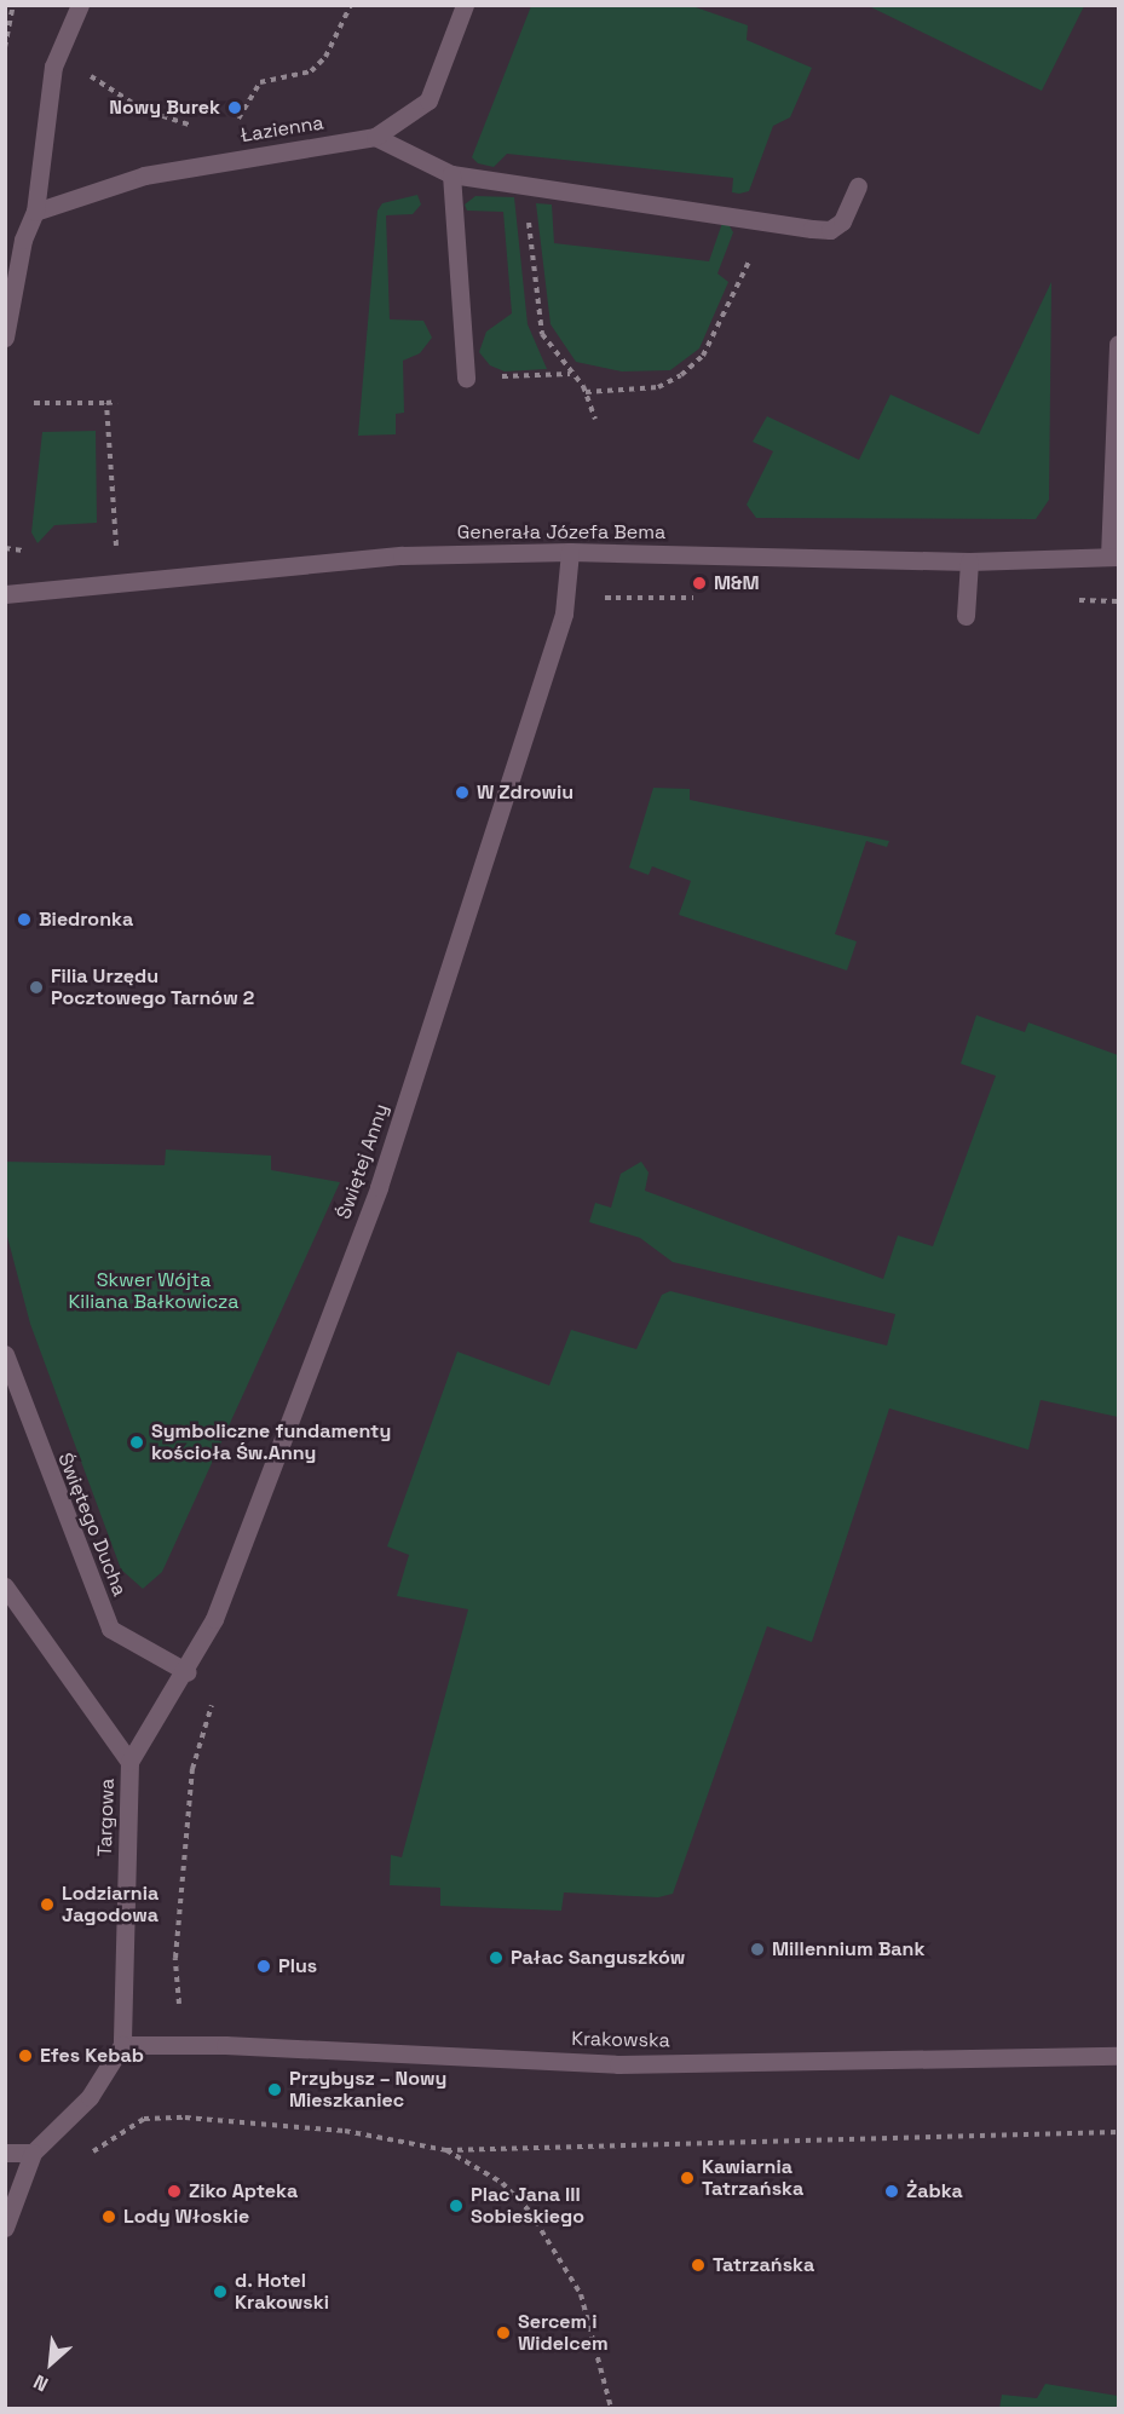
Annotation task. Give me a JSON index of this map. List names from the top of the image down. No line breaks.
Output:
{"streets":{"street":["Łazienna","Generała Józefa Bema","Świętej Anny","Świętego Ducha","Targowa","Krakowska"]},"crossings":[["Generała Józefa Bema","Świętej Anny"],["Świętej Anny","Świętego Ducha"],["Świętej Anny","Targowa"],["Targowa","Krakowska"]],"parks":["Skwer Wójta Kiliana Bałkowicza"],"places":["Nowy Burek","M&M","W Zdrowiu","Biedronka","Filia Urzędu Pocztowego Tarnów 2","Symboliczne fundamenty kościoła Św.Anny","Lodziarnia Jagodowa","Millennium Bank","Pałac Sanguszków","Plus","Efes Kebab","Przybysz – Nowy Mieszkaniec","Kawiarnia Tatrzańska","Ziko Apteka","Żabka","Plac Jana III Sobieskiego","Lody Włoskie","Tatrzańska","d. Hotel Krakowski","Sercem i Widelcem"],"north":"bottom left"}
